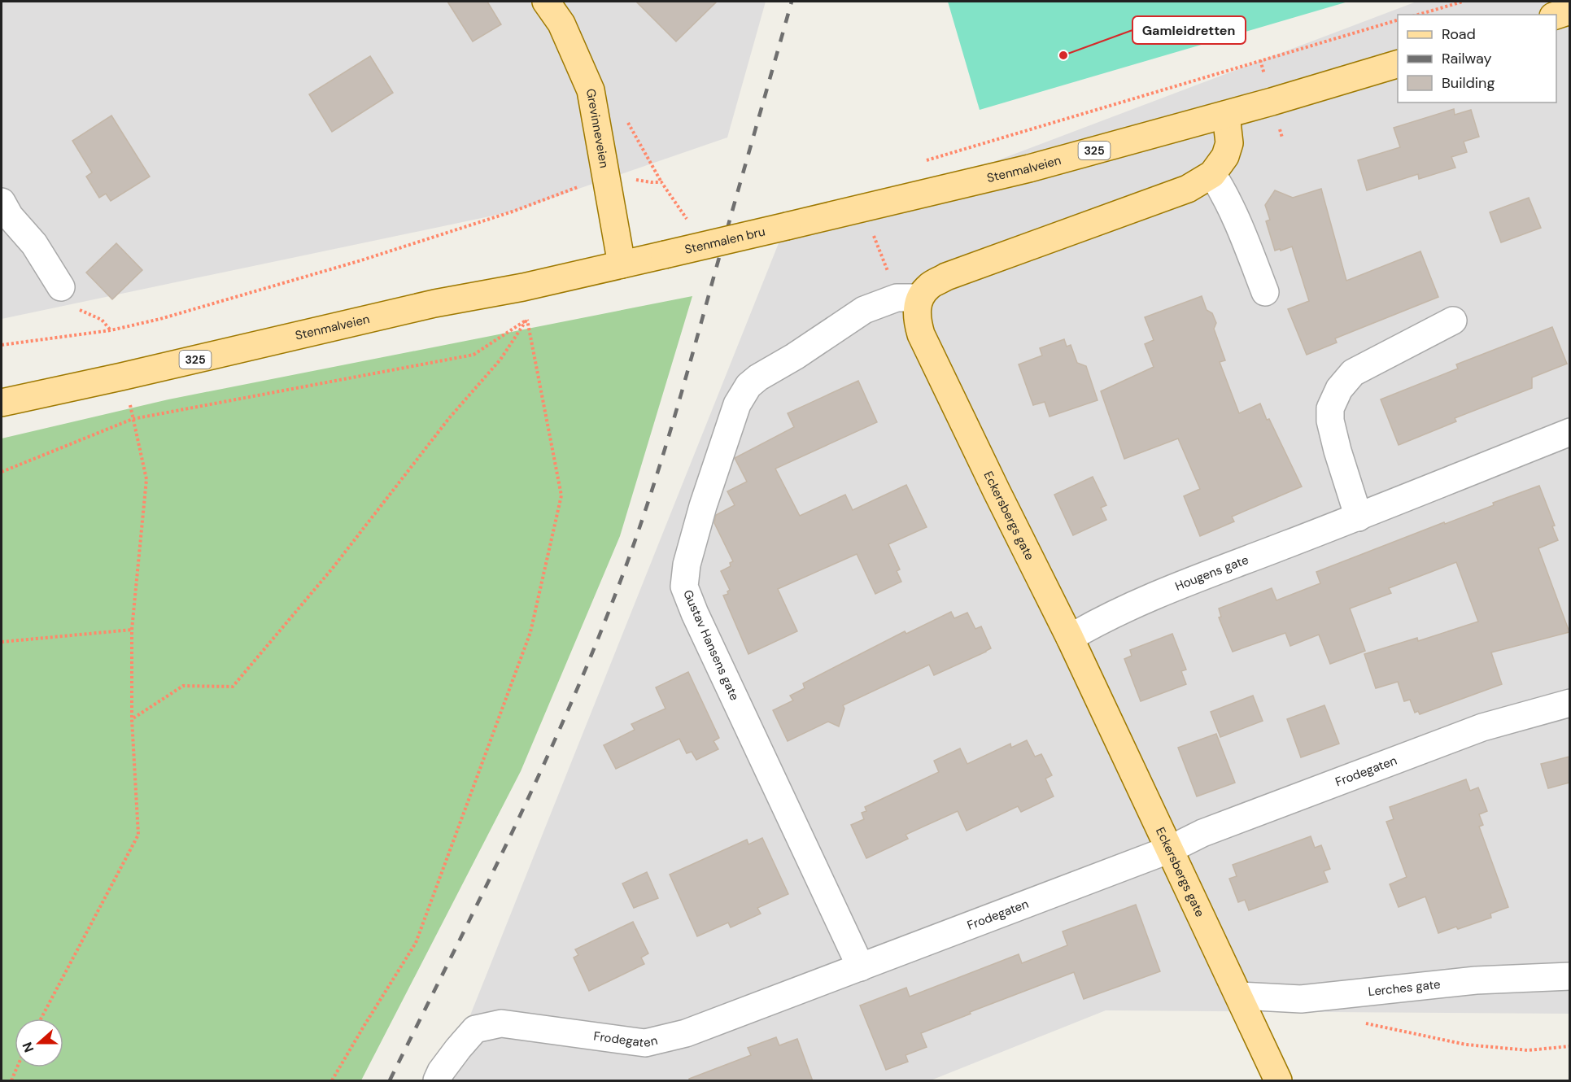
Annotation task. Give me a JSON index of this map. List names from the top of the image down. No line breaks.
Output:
{"streets":{"main road":["Grevinneveien","325","Stenmalveien","Stenmalen bru","Eckersbergs gate"],"street":["Hougens gate","Gustav Hansens gate","Frodegaten","Lerches gate"]},"crossings":[["Grevinneveien","Stenmalveien"],["Stenmalveien","Stenmalen bru"],["Eckersbergs gate","Hougens gate"],["Eckersbergs gate","Gustav Hansens gate"],["Eckersbergs gate","Frodegaten"],["Eckersbergs gate","Lerches gate"],["Gustav Hansens gate","Frodegaten"]],"places":["Gamleidretten"],"legend":["Road","Railway","Building"],"north":"left"}
